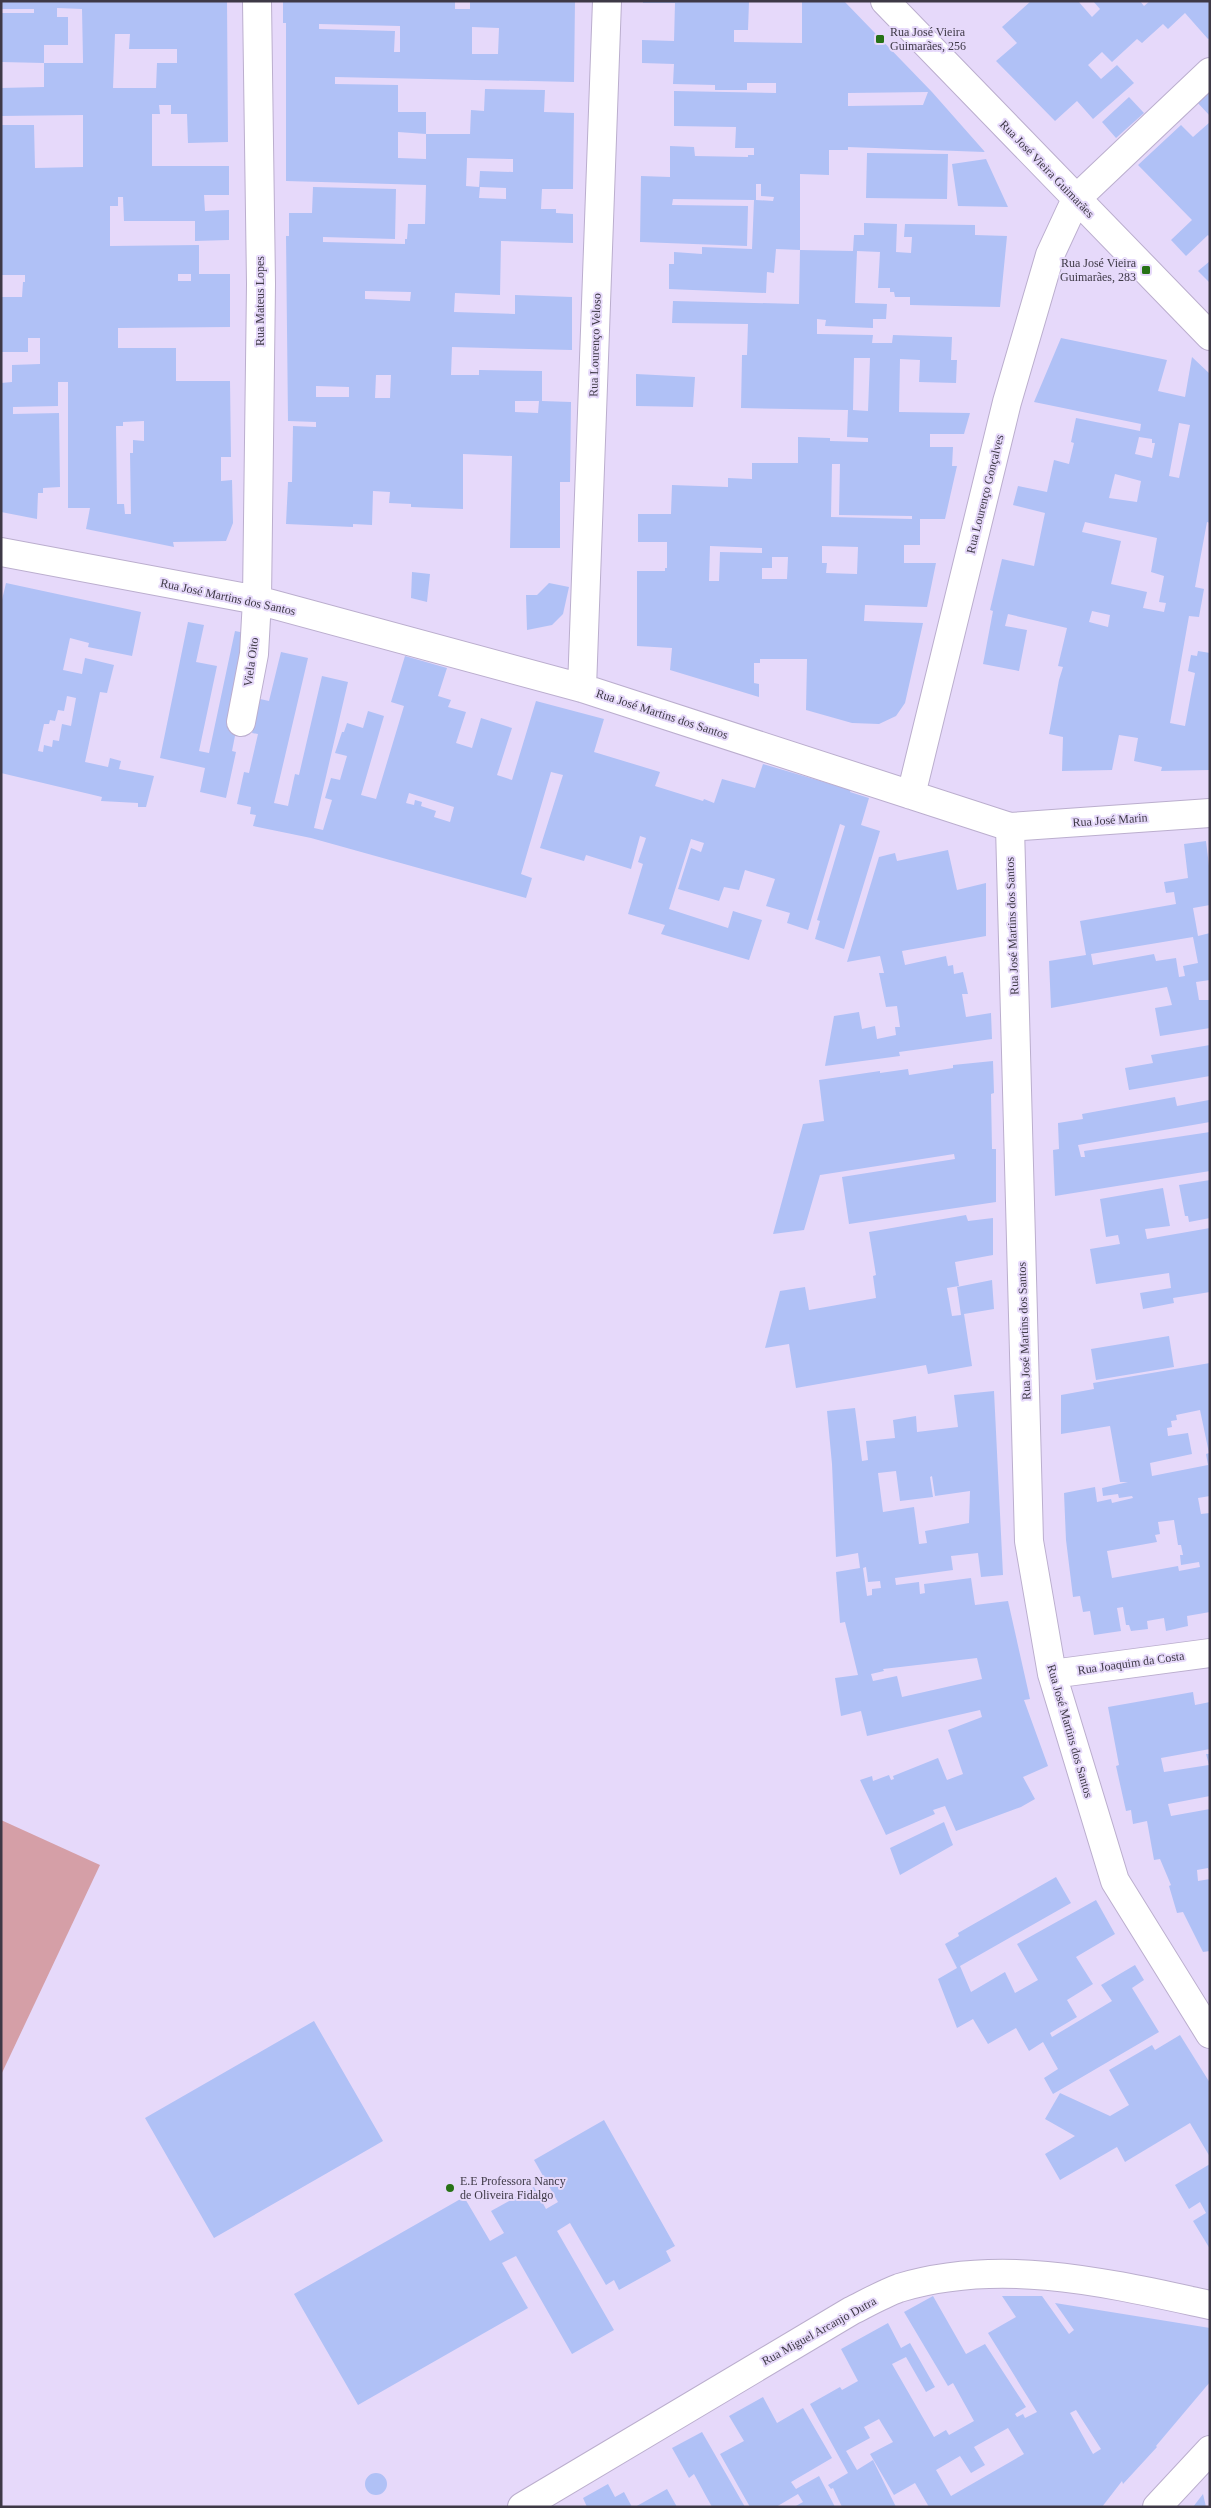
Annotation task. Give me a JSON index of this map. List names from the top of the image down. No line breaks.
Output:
{"streets":{"street":["Rua José Vieira Guimarães","Rua Mateus Lopes","Rua Lourenço Veloso","Rua Lourenço Gonçalves","Rua José Martins dos Santos","Viela Oito","Rua José Marin","Rua Joaquim da Costa","Rua Miguel Arcanjo Dutra"]},"crossings":[["Rua José Vieira Guimarães","Rua Lourenço Gonçalves"],["Rua Mateus Lopes","Rua José Martins dos Santos"],["Rua Mateus Lopes","Viela Oito"],["Rua Lourenço Veloso","Rua José Martins dos Santos"],["Rua Lourenço Gonçalves","Rua José Martins dos Santos"],["Rua José Martins dos Santos","Viela Oito"],["Rua José Martins dos Santos","Rua José Marin"],["Rua José Martins dos Santos","Rua Joaquim da Costa"]],"places":{"transit":["Rua José Vieira Guimarães, 256","Rua José Vieira Guimarães, 283"],"other":["E.E Professora Nancy de Oliveira Fidalgo"]}}
